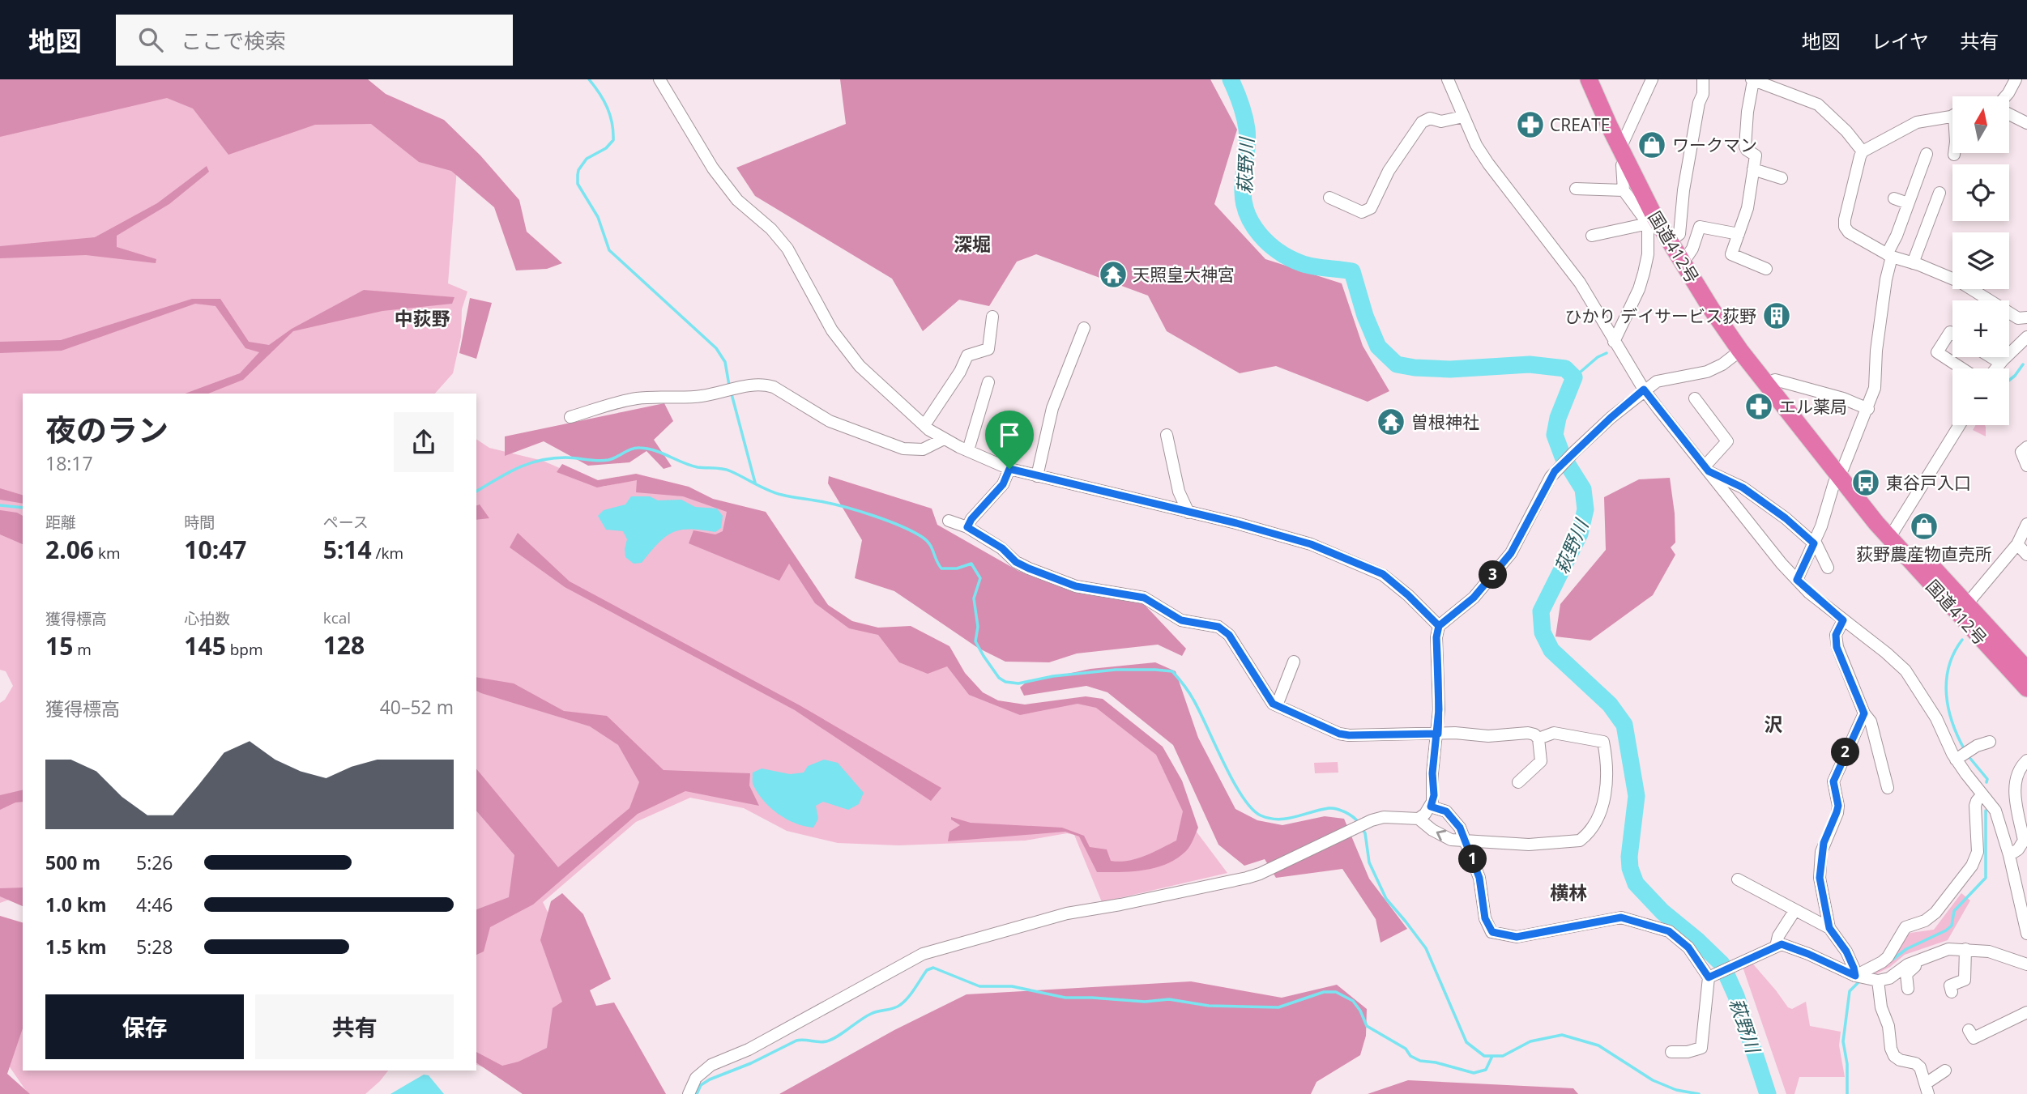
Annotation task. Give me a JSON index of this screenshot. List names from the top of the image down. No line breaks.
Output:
{"streets":{"highway":["国道412号"]},"districts":["深堀","中荻野","沢","横林"],"water":["萩野川"],"places":{"pharmacy":["CREATE","エル薬局"],"shop":["ワークマン","荻野農産物直売所"],"temple":["天照皇大神宮","曽根神社"],"building":["ひかり デイサービス荻野"],"bus stop":["東谷戸入口"]},"north":"top","page":{"header":"地図","search":"ここで検索","nav":["地図","レイヤ","共有"],"map_buttons":["+","−"],"heading":["夜のラン","18:17"],"stats":[["距離","2.06 km"],["時間","10:47"],["ペース","5:14 /km"],["獲得標高","15 m"],["心拍数","145 bpm"],["kcal","128"]],"pins":["3","2","1"],"chart":["獲得標高","40–52 m"],"list":[{"name":"500 m","note":"5:26"},{"name":"1.0 km","note":"4:46"},{"name":"1.5 km","note":"5:28"}],"buttons":["保存","共有"]}}
